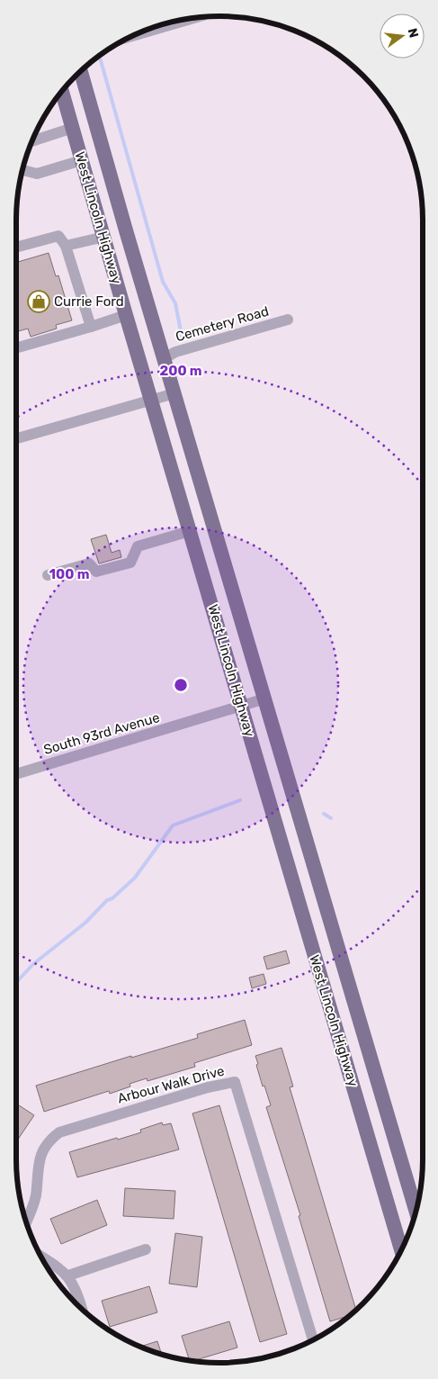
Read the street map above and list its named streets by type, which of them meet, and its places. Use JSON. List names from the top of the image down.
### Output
{
  "streets": {
    "main road": ["West Lincoln Highway"],
    "street": ["Cemetery Road", "South 93rd Avenue", "Arbour Walk Drive"]
  },
  "crossings": [
    ["West Lincoln Highway", "Cemetery Road"],
    ["West Lincoln Highway", "South 93rd Avenue"]
  ],
  "places": {
    "shop": ["Currie Ford"]
  },
  "north": "right",
  "rings": ["200 m", "100 m"]
}
